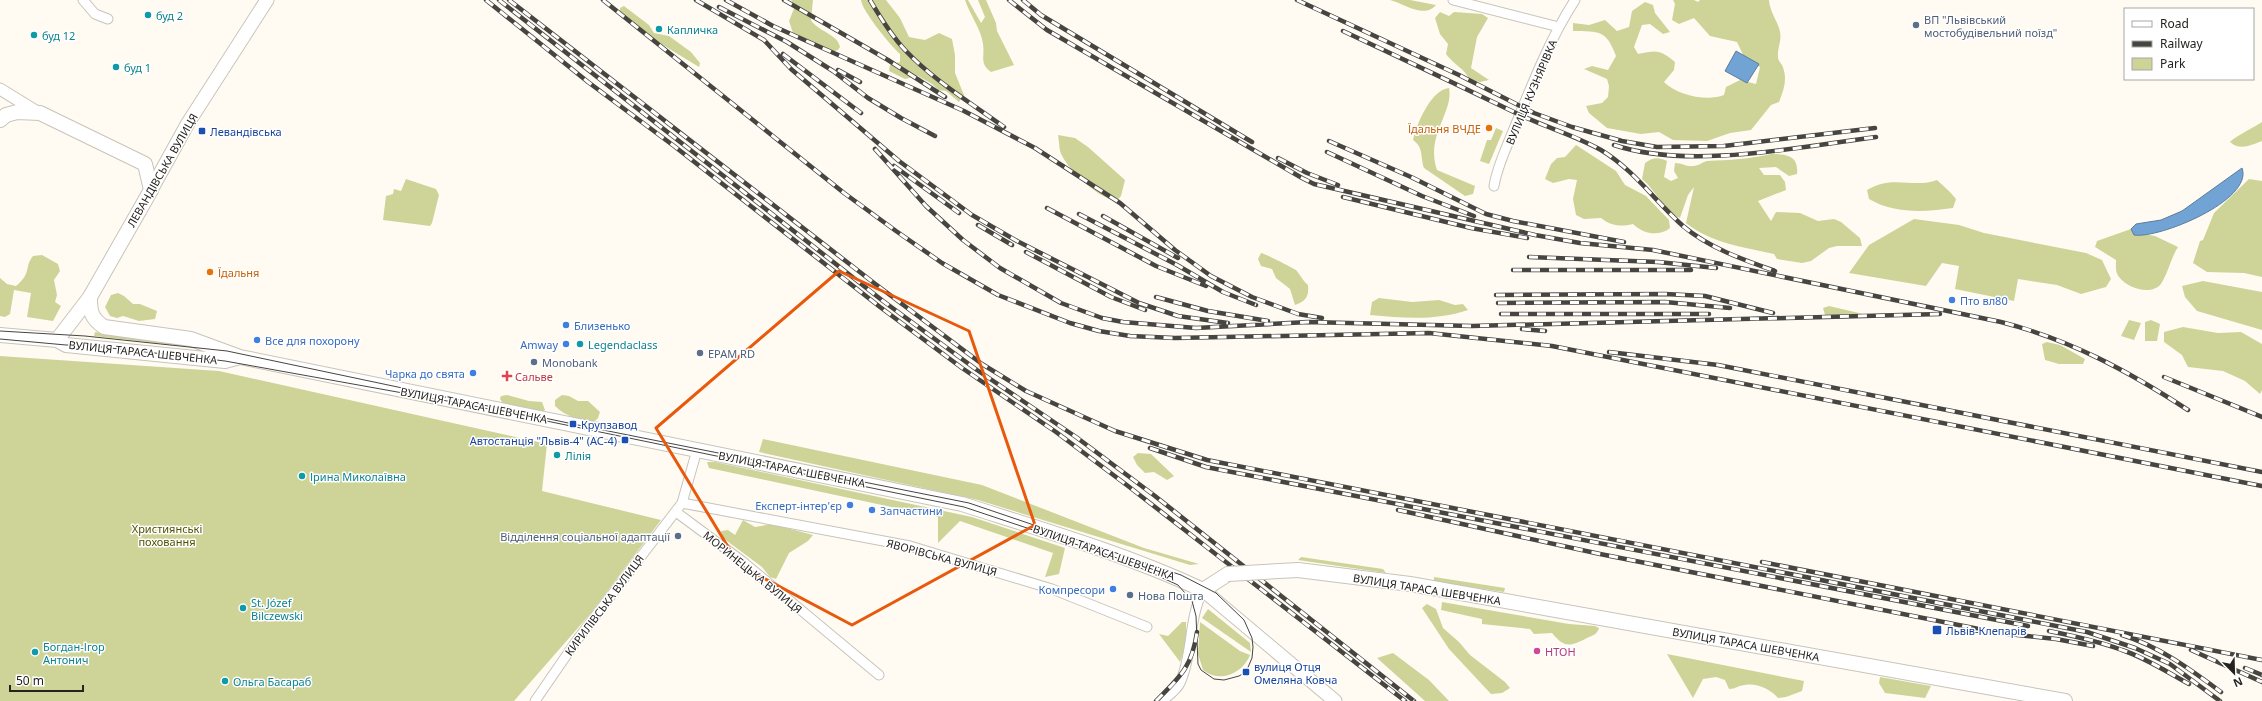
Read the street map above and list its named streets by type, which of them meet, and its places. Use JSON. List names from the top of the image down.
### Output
{
  "streets": {
    "main road": ["ЛЕВАНДІВСЬКА ВУЛИЦЯ", "ВУЛИЦЯ ТАРАСА ШЕВЧЕНКА"],
    "street": [
      "ВУЛИЦЯ КУЗНЯРІВКА",
      "ЯВОРІВСЬКА ВУЛИЦЯ",
      "МОРИНЕЦЬКА ВУЛИЦЯ",
      "КИРИЛІВСЬКА ВУЛИЦЯ"
    ]
  },
  "crossings": [
    ["ЛЕВАНДІВСЬКА ВУЛИЦЯ", "ВУЛИЦЯ ТАРАСА ШЕВЧЕНКА"],
    ["МОРИНЕЦЬКА ВУЛИЦЯ", "КИРИЛІВСЬКА ВУЛИЦЯ"]
  ],
  "parks": ["Християнські поховання"],
  "places": {
    "other": [
      "буд 2",
      "ВП \"Львівський мостобудівельний поїзд\"",
      "Капличка",
      "буд 12",
      "буд 1",
      "Їдальня ВЧДЕ",
      "Їдальня",
      "Пто вл80",
      "Близенько",
      "Все для похорону",
      "Amway",
      "Legendaclass",
      "EPAM RD",
      "Monobank",
      "Чарка до свята",
      "Лілія",
      "Ірина Миколаївна",
      "Експерт-інтер'єр",
      "Запчастини",
      "Відділення соціальної адаптації",
      "Компресори",
      "Нова Пошта",
      "St. Józef Bilczewski",
      "НТОН",
      "Богдан-Ігор Антонич",
      "Ольга Басараб"
    ],
    "transit": [
      "Левандівська",
      "Крупзавод",
      "Автостанція \"Львів-4\" (АС-4)",
      "Львів-Клепарів",
      "вулиця Отця Омеляна Ковча"
    ],
    "health": ["Сальве"]
  },
  "legend": ["Road", "Railway", "Park"],
  "scale_bar": "50 m",
  "north": "bottom right"
}
